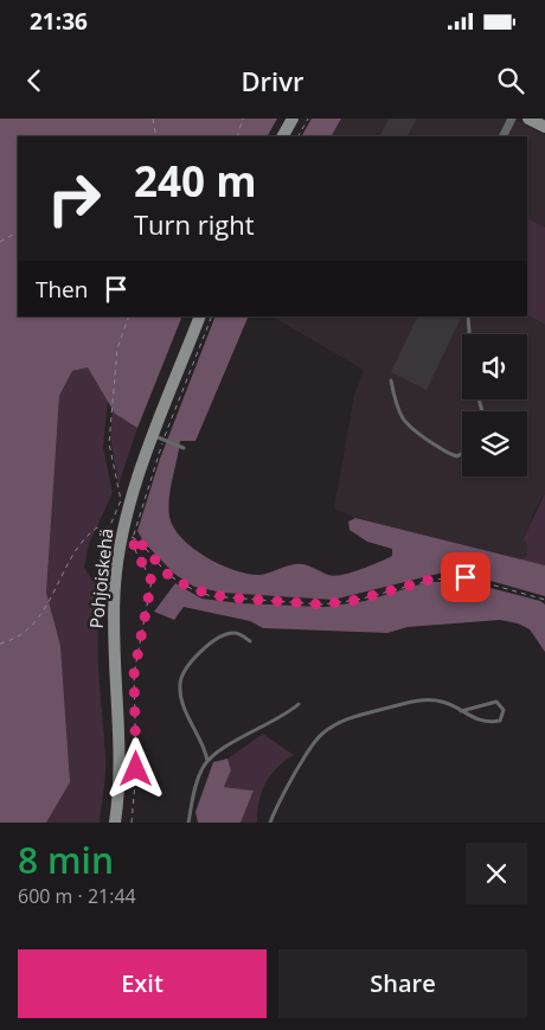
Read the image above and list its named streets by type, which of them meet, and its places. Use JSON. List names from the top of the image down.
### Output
{
  "streets": {
    "main road": ["Pohjoiskehä"]
  },
  "page": {
    "status": "21:36",
    "header": "Drivr",
    "turn": ["240 m", "Turn right"],
    "then": "Then",
    "heading": ["8 min", "600 m · 21:44"],
    "buttons": ["Exit", "Share"]
  }
}
